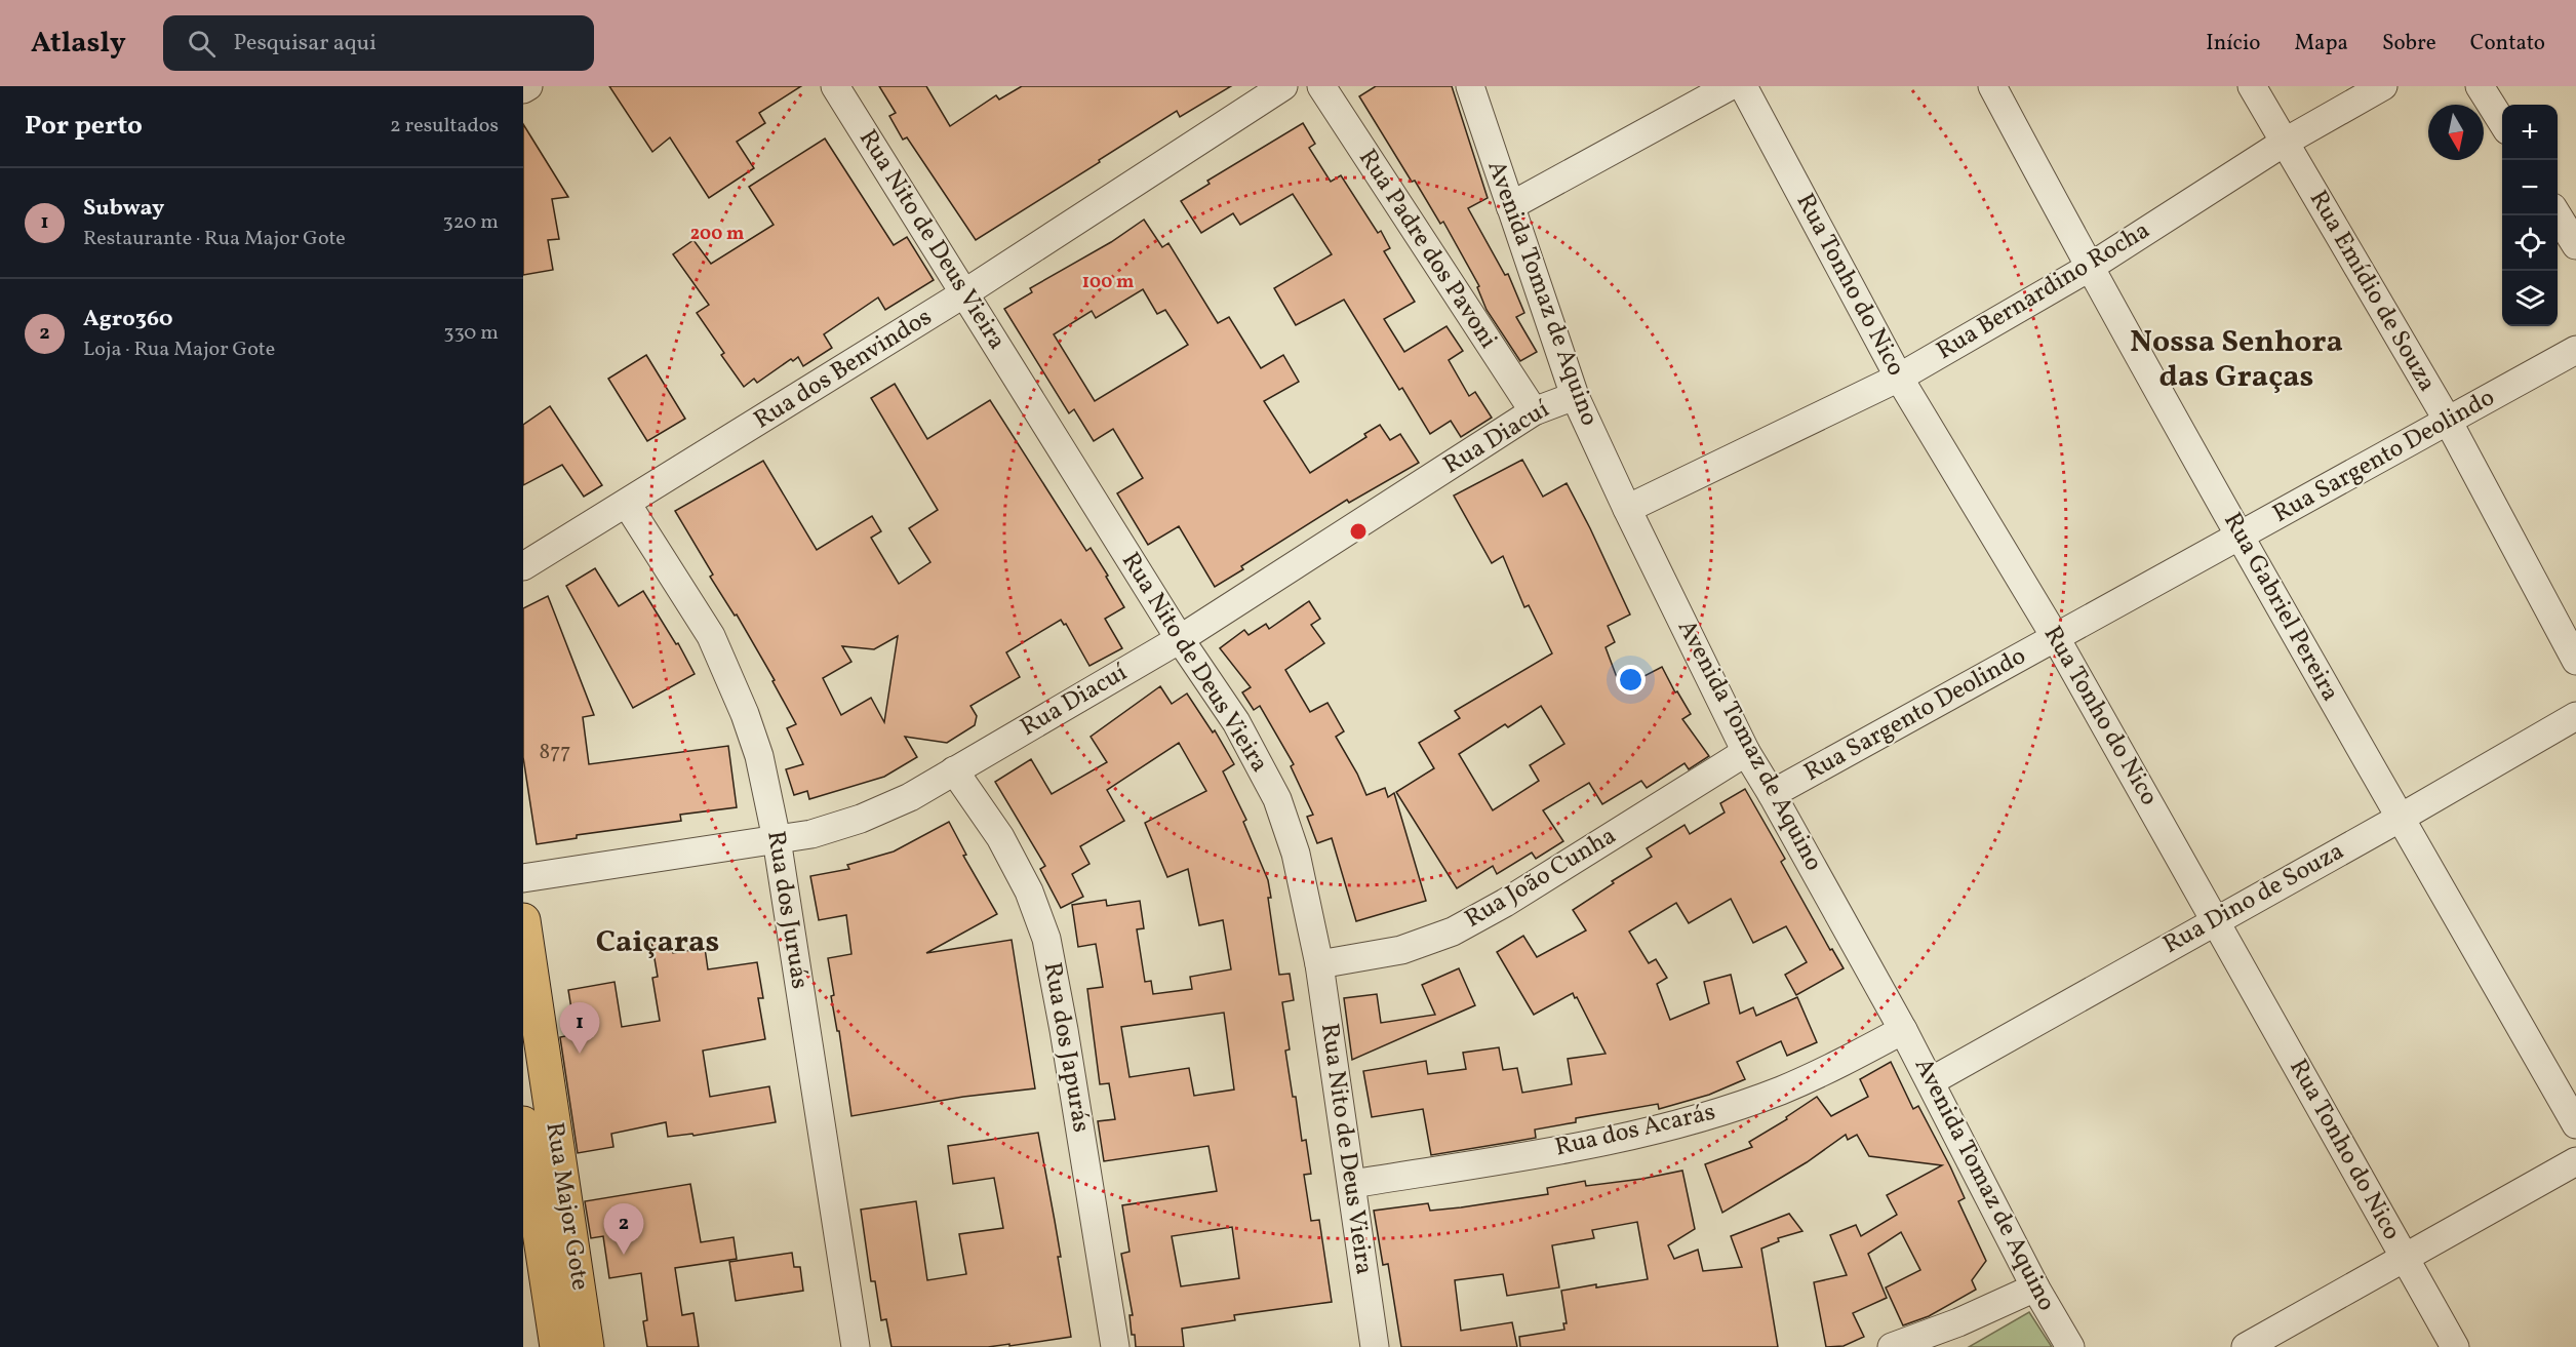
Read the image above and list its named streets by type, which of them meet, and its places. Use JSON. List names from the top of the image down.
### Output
{
  "streets": {
    "main road": ["Rua Major Gote"],
    "street": [
      "Rua Nito de Deus Vieira",
      "Rua Padre dos Pavoni",
      "Rua Tonho do Nico",
      "Rua Bernardino Rocha",
      "Rua Emídio de Souza",
      "Avenida Tomaz de Aquino",
      "Rua dos Benvindos",
      "Rua Diacuí",
      "Rua Sargento Deolindo",
      "Rua Gabriel Pereira",
      "Rua João Cunha",
      "Rua Dino de Souza",
      "Rua dos Juruás",
      "Rua dos Japurás",
      "Rua dos Acarás"
    ]
  },
  "crossings": [
    ["Rua Nito de Deus Vieira", "Rua dos Benvindos"],
    ["Rua Nito de Deus Vieira", "Rua Diacuí"],
    ["Rua Nito de Deus Vieira", "Rua João Cunha"],
    ["Rua Nito de Deus Vieira", "Rua dos Acarás"],
    ["Rua Padre dos Pavoni", "Rua Diacuí"],
    ["Rua Tonho do Nico", "Rua Bernardino Rocha"],
    ["Rua Tonho do Nico", "Rua Sargento Deolindo"],
    ["Rua Tonho do Nico", "Rua Dino de Souza"],
    ["Rua Bernardino Rocha", "Rua Emídio de Souza"],
    ["Rua Bernardino Rocha", "Avenida Tomaz de Aquino"],
    ["Rua Bernardino Rocha", "Rua Gabriel Pereira"],
    ["Rua Emídio de Souza", "Rua Sargento Deolindo"],
    ["Avenida Tomaz de Aquino", "Rua Diacuí"],
    ["Avenida Tomaz de Aquino", "Rua Sargento Deolindo"],
    ["Avenida Tomaz de Aquino", "Rua João Cunha"],
    ["Avenida Tomaz de Aquino", "Rua Dino de Souza"],
    ["Avenida Tomaz de Aquino", "Rua dos Acarás"],
    ["Rua dos Benvindos", "Rua dos Juruás"],
    ["Rua Diacuí", "Rua dos Juruás"],
    ["Rua Diacuí", "Rua dos Japurás"],
    ["Rua Sargento Deolindo", "Rua Gabriel Pereira"],
    ["Rua Gabriel Pereira", "Rua Dino de Souza"]
  ],
  "districts": ["Nossa Senhora das Graças", "Caiçaras"],
  "house_numbers": ["877"],
  "north": "bottom",
  "page": {
    "header": "Atlasly",
    "search": "Pesquisar aqui",
    "nav": [
      "Início",
      "Mapa",
      "Sobre",
      "Contato"
    ],
    "heading": ["Por perto", "2 resultados"],
    "map_buttons": ["+", "−"],
    "list": [
      {
        "mark": "1",
        "name": "Subway",
        "note": "Restaurante · Rua Major Gote",
        "value": "320 m"
      },
      {
        "mark": "2",
        "name": "Agro360",
        "note": "Loja · Rua Major Gote",
        "value": "330 m"
      }
    ],
    "pins": ["1", "2"]
  },
  "rings": ["200 m", "100 m"]
}
